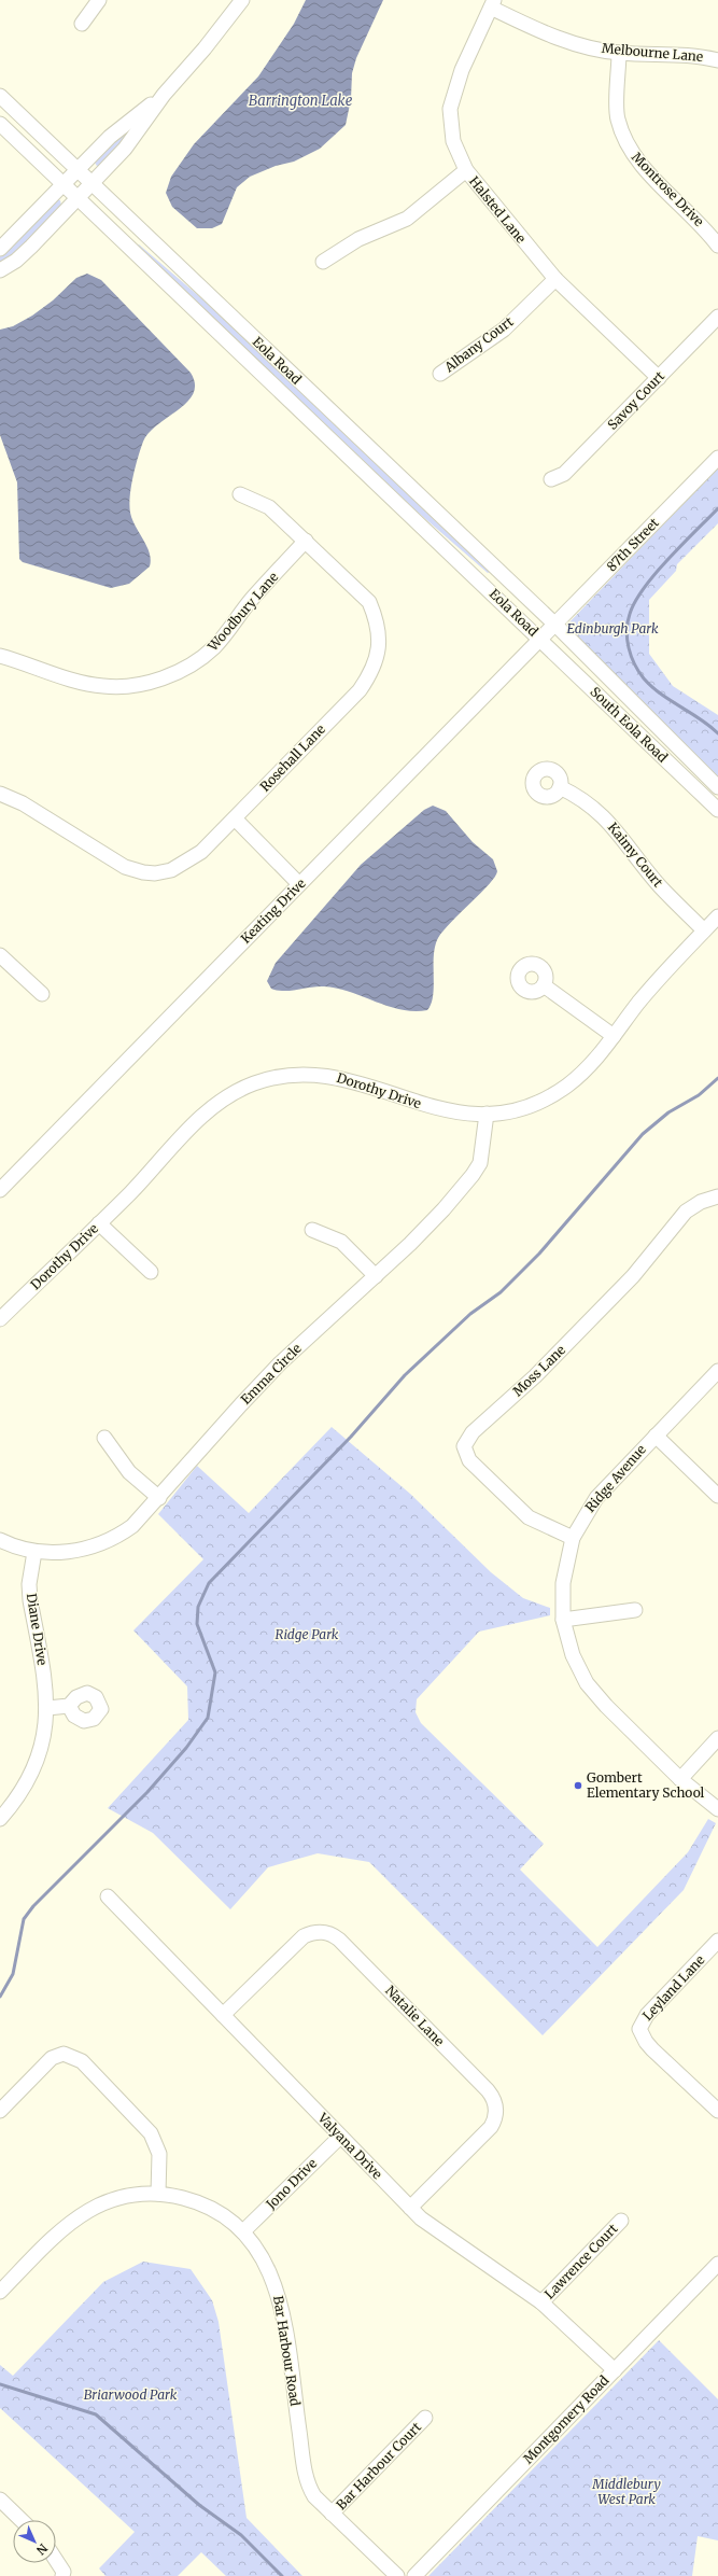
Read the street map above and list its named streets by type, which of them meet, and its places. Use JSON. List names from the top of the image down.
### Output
{
  "streets": {
    "street": [
      "Melbourne Lane",
      "Montrose Drive",
      "Halsted Lane",
      "Albany Court",
      "Eola Road",
      "Savoy Court",
      "87th Street",
      "Woodbury Lane",
      "South Eola Road",
      "Rosehall Lane",
      "Kaimy Court",
      "Keating Drive",
      "Dorothy Drive",
      "Moss Lane",
      "Emma Circle",
      "Ridge Avenue",
      "Diane Drive",
      "Leyland Lane",
      "Natalie Lane",
      "Valyana Drive",
      "Jono Drive",
      "Lawrence Court",
      "Bar Harbour Road",
      "Montgomery Road",
      "Bar Harbour Court"
    ]
  },
  "crossings": [
    ["Melbourne Lane", "Montrose Drive"],
    ["Melbourne Lane", "Halsted Lane"],
    ["Halsted Lane", "Albany Court"],
    ["Halsted Lane", "Savoy Court"],
    ["Eola Road", "87th Street"],
    ["Eola Road", "South Eola Road"],
    ["Eola Road", "Keating Drive"],
    ["87th Street", "South Eola Road"],
    ["87th Street", "Keating Drive"],
    ["Woodbury Lane", "Rosehall Lane"],
    ["South Eola Road", "Keating Drive"],
    ["Kaimy Court", "Dorothy Drive"],
    ["Dorothy Drive", "Emma Circle"],
    ["Moss Lane", "Ridge Avenue"],
    ["Emma Circle", "Diane Drive"],
    ["Natalie Lane", "Valyana Drive"],
    ["Valyana Drive", "Jono Drive"],
    ["Valyana Drive", "Lawrence Court"],
    ["Valyana Drive", "Montgomery Road"],
    ["Jono Drive", "Bar Harbour Road"],
    ["Bar Harbour Road", "Bar Harbour Court"]
  ],
  "water": ["Barrington Lake"],
  "parks": [
    "Edinburgh Park",
    "Ridge Park",
    "Briarwood Park",
    "Middlebury West Park"
  ],
  "places": ["Gombert Elementary School"],
  "north": "bottom right"
}
